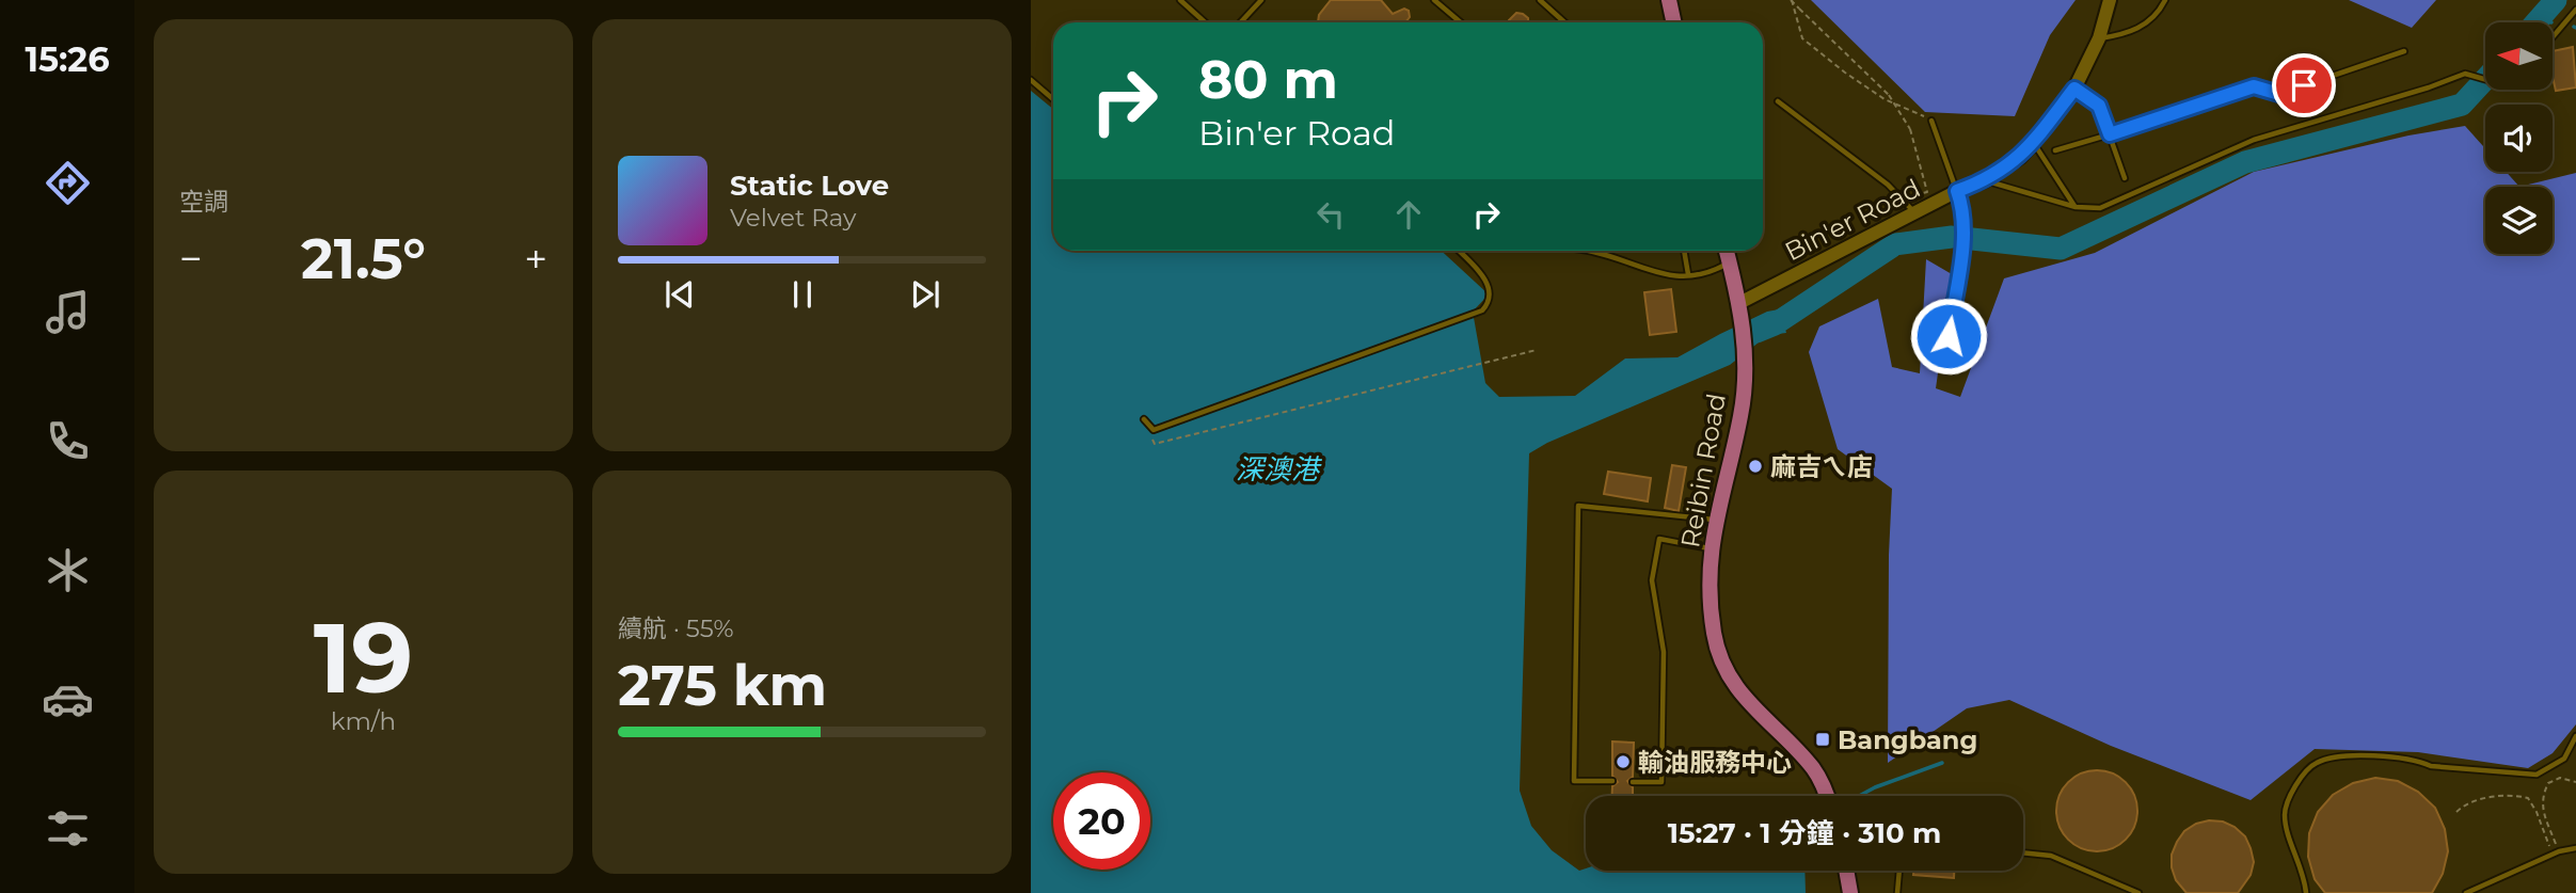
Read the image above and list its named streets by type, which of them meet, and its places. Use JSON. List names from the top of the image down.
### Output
{
  "streets": {
    "main road": ["Reibin Road"],
    "street": ["Bin'er Road"]
  },
  "crossings": [
    ["Bin'er Road", "Reibin Road"]
  ],
  "water": ["深澳港"],
  "places": {
    "other": ["麻吉ㄟ店", "輸油服務中心"],
    "transit": ["Bangbang"]
  },
  "north": "left",
  "page": {
    "tabs": "15:26",
    "tile": [
      "空調",
      ["19", "km/h"],
      ["續航 · 55%", "275 km"]
    ],
    "turn": ["80 m", "Bin'er Road"],
    "song": ["Static Love", "Velvet Ray"],
    "heat": ["−", "21.5°", "+"],
    "limit": "20",
    "trip": "15:27 · 1 分鐘 · 310 m"
  }
}
